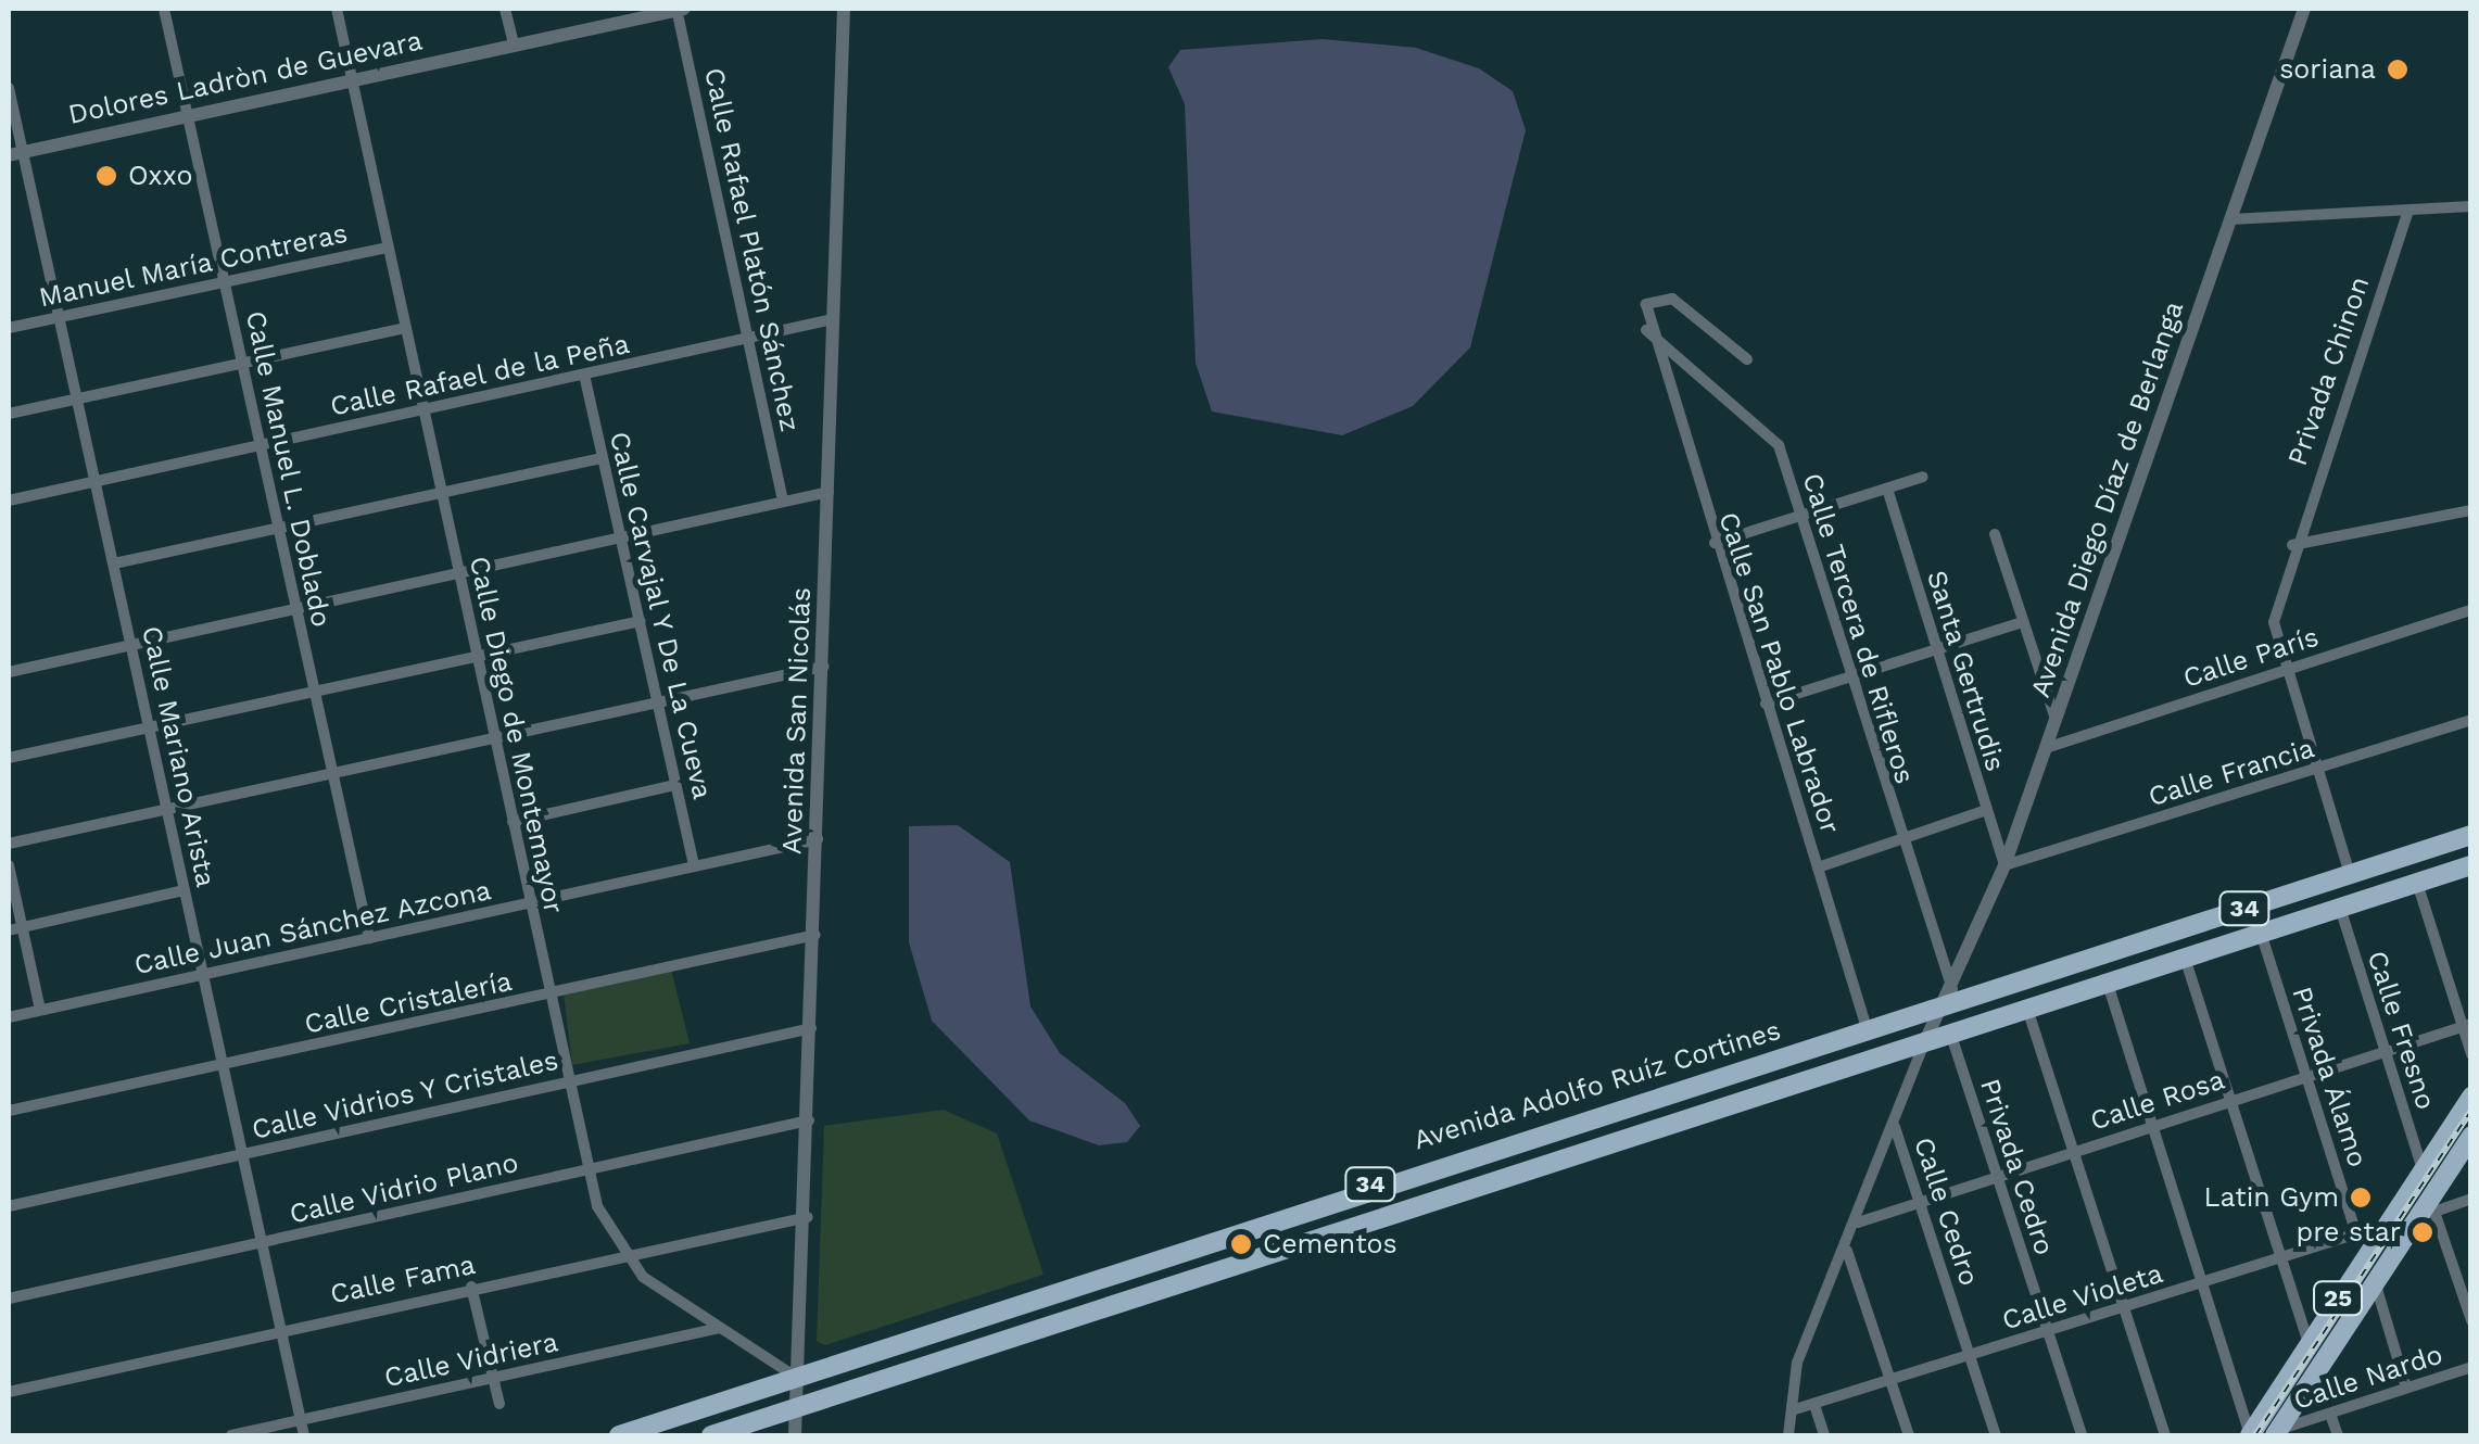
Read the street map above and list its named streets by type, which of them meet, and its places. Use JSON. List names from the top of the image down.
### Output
{
  "streets": {
    "main road": ["34", "Avenida Adolfo Ruíz Cortines", "25"],
    "street": [
      "Dolores Ladròn de Guevara",
      "Calle Rafael Platón Sánchez",
      "Manuel María Contreras",
      "Privada Chinon",
      "Calle Rafael de la Peña",
      "Calle Manuel L. Doblado",
      "Avenida Diego Díaz de Berlanga",
      "Calle Carvajal Y De La Cueva",
      "Calle Tercera de Rifleros",
      "Calle París",
      "Santa Gertrudis",
      "Calle San Pablo Labrador",
      "Avenida San Nicolás",
      "Calle Diego de Montemayor",
      "Calle Mariano Arista",
      "Calle Francia",
      "Calle Juan Sánchez Azcona",
      "Calle Cristalería",
      "Calle Fresno",
      "Privada Álamo",
      "Calle Vidrios Y Cristales",
      "Calle Rosa",
      "Privada Cedro",
      "Calle Vidrio Plano",
      "Calle Cedro",
      "Calle Fama",
      "Calle Violeta",
      "Calle Vidriera",
      "Calle Nardo"
    ]
  },
  "crossings": [
    ["Dolores Ladròn de Guevara", "Calle Rafael Platón Sánchez"],
    ["Dolores Ladròn de Guevara", "Calle Manuel L. Doblado"],
    ["Dolores Ladròn de Guevara", "Calle Diego de Montemayor"],
    ["Dolores Ladròn de Guevara", "Calle Mariano Arista"],
    ["Calle Rafael Platón Sánchez", "Calle Rafael de la Peña"],
    ["Manuel María Contreras", "Calle Manuel L. Doblado"],
    ["Manuel María Contreras", "Calle Diego de Montemayor"],
    ["Manuel María Contreras", "Calle Mariano Arista"],
    ["Privada Chinon", "Calle París"],
    ["Privada Chinon", "Calle Francia"],
    ["Privada Chinon", "Avenida Adolfo Ruíz Cortines"],
    ["Calle Rafael de la Peña", "Calle Manuel L. Doblado"],
    ["Calle Rafael de la Peña", "Calle Carvajal Y De La Cueva"],
    ["Calle Rafael de la Peña", "Avenida San Nicolás"],
    ["Calle Rafael de la Peña", "Calle Diego de Montemayor"],
    ["Calle Rafael de la Peña", "Calle Mariano Arista"],
    ["Calle Manuel L. Doblado", "Calle Juan Sánchez Azcona"],
    ["Avenida Diego Díaz de Berlanga", "Calle Tercera de Rifleros"],
    ["Avenida Diego Díaz de Berlanga", "Calle París"],
    ["Avenida Diego Díaz de Berlanga", "Santa Gertrudis"],
    ["Avenida Diego Díaz de Berlanga", "Calle Francia"],
    ["Avenida Diego Díaz de Berlanga", "Avenida Adolfo Ruíz Cortines"],
    ["Avenida Diego Díaz de Berlanga", "Privada Cedro"],
    ["Calle Carvajal Y De La Cueva", "Calle Juan Sánchez Azcona"],
    ["Calle Tercera de Rifleros", "Calle San Pablo Labrador"],
    ["Calle Tercera de Rifleros", "Avenida Adolfo Ruíz Cortines"],
    ["Santa Gertrudis", "Calle Francia"],
    ["Calle San Pablo Labrador", "Avenida Adolfo Ruíz Cortines"],
    ["Avenida San Nicolás", "Calle Juan Sánchez Azcona"],
    ["Avenida San Nicolás", "Calle Cristalería"],
    ["Avenida San Nicolás", "Avenida Adolfo Ruíz Cortines"],
    ["Avenida San Nicolás", "Calle Vidrios Y Cristales"],
    ["Avenida San Nicolás", "Calle Vidrio Plano"],
    ["Avenida San Nicolás", "Calle Fama"],
    ["Calle Diego de Montemayor", "Calle Juan Sánchez Azcona"],
    ["Calle Diego de Montemayor", "Calle Cristalería"],
    ["Calle Diego de Montemayor", "Calle Vidrios Y Cristales"],
    ["Calle Diego de Montemayor", "Calle Vidrio Plano"],
    ["Calle Diego de Montemayor", "Calle Fama"],
    ["Calle Mariano Arista", "Calle Juan Sánchez Azcona"],
    ["Calle Mariano Arista", "Calle Cristalería"],
    ["Calle Mariano Arista", "Calle Vidrios Y Cristales"],
    ["Calle Mariano Arista", "Calle Vidrio Plano"],
    ["Calle Mariano Arista", "Calle Fama"],
    ["Calle Mariano Arista", "Calle Vidriera"],
    ["Calle Fresno", "Avenida Adolfo Ruíz Cortines"],
    ["Calle Fresno", "Calle Rosa"],
    ["Calle Fresno", "25"],
    ["Privada Álamo", "Avenida Adolfo Ruíz Cortines"],
    ["Privada Álamo", "Calle Rosa"],
    ["Privada Álamo", "Calle Violeta"],
    ["Avenida Adolfo Ruíz Cortines", "Privada Cedro"],
    ["Calle Rosa", "Privada Cedro"],
    ["Calle Rosa", "Calle Cedro"],
    ["Privada Cedro", "Calle Violeta"],
    ["Calle Cedro", "Calle Violeta"],
    ["Calle Violeta", "25"],
    ["25", "Calle Nardo"]
  ],
  "places": [
    "soriana",
    "Oxxo",
    "Latin Gym",
    "pre star",
    "Cementos"
  ]
}
